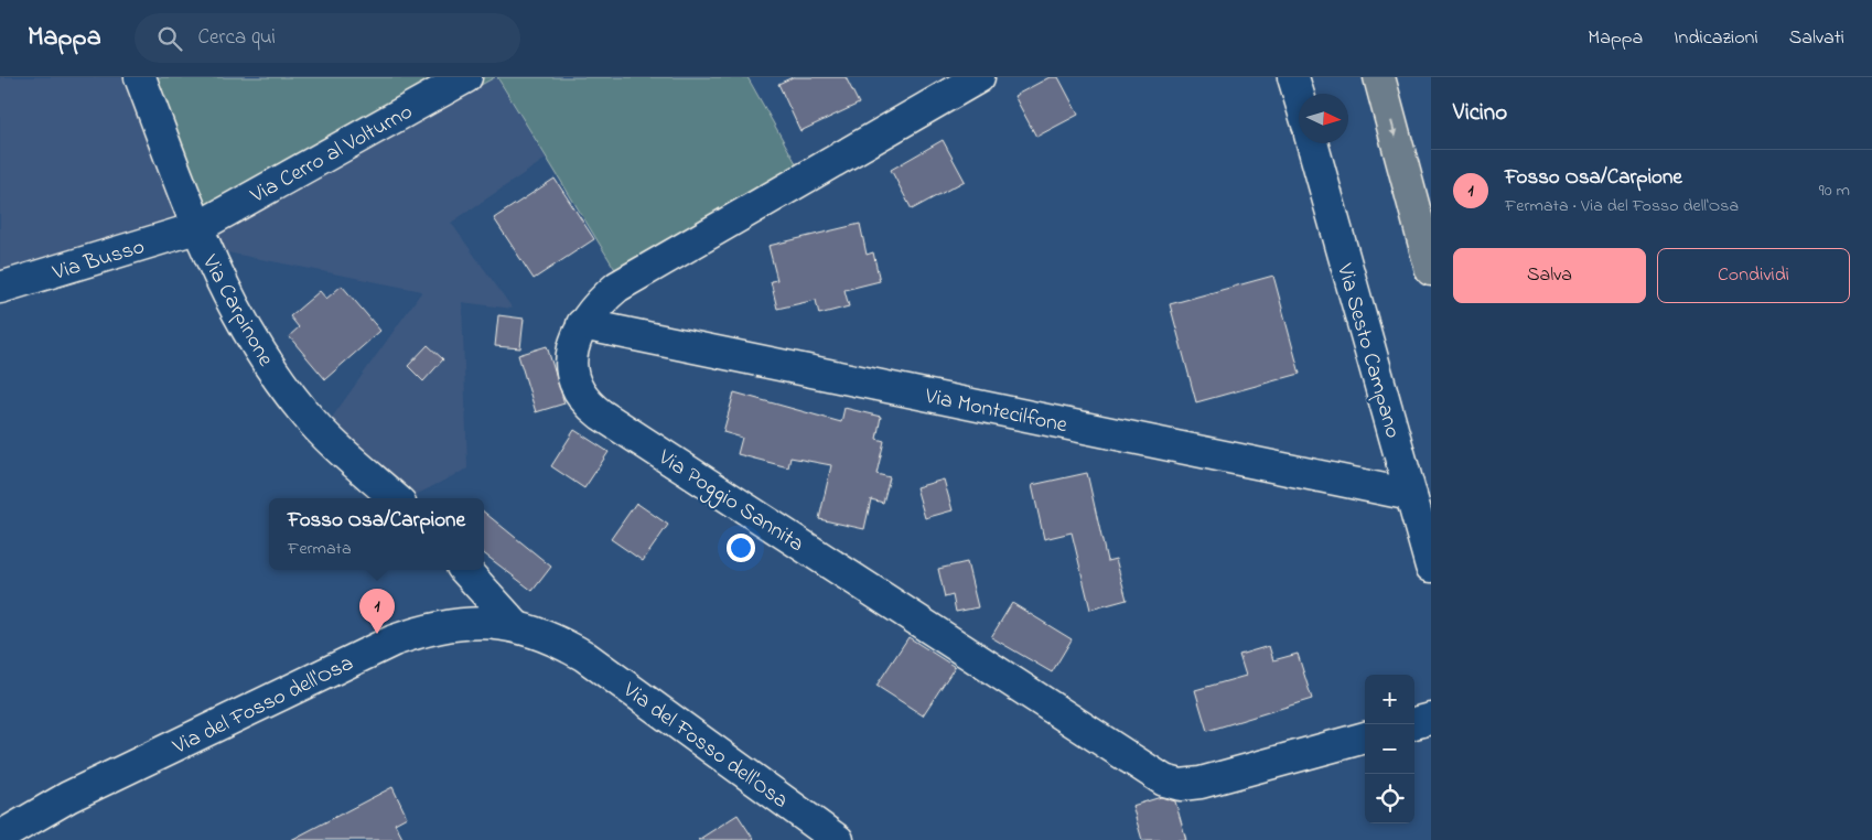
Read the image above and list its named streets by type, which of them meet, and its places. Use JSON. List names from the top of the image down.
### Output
{
  "streets": {
    "street": [
      "Via Cerro al Volturno",
      "Via Busso",
      "Via Carpinone",
      "Via Sesto Campano",
      "Via Montecilfone",
      "Via Poggio Sannita",
      "Via del Fosso dell'Osa"
    ]
  },
  "crossings": [
    ["Via Cerro al Volturno", "Via Busso"],
    ["Via Cerro al Volturno", "Via Carpinone"],
    ["Via Busso", "Via Carpinone"],
    ["Via Sesto Campano", "Via Montecilfone"],
    ["Via Montecilfone", "Via Poggio Sannita"]
  ],
  "north": "right",
  "page": {
    "header": "Mappa",
    "search": "Cerca qui",
    "nav": ["Mappa", "Indicazioni", "Salvati"],
    "heading": "Vicino",
    "list": [
      {
        "mark": "1",
        "name": "Fosso Osa/Carpione",
        "note": "Fermata · Via del Fosso dell'Osa",
        "value": "90 m"
      }
    ],
    "buttons": ["Salva", "Condividi"],
    "popup": ["Fosso Osa/Carpione", "Fermata"],
    "pins": "1",
    "map_buttons": ["+", "−"]
  }
}
